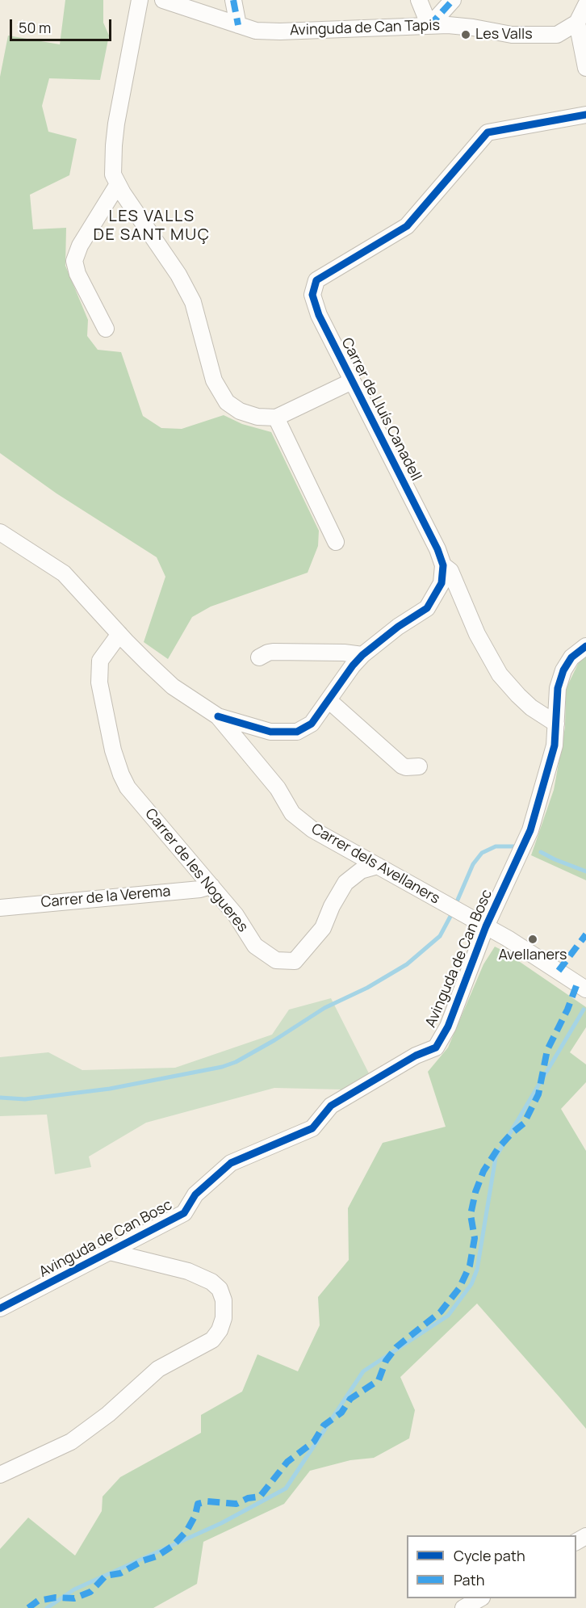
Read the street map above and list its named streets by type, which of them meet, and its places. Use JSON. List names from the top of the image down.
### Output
{
  "streets": {
    "street": [
      "Avinguda de Can Tapis",
      "Carrer de Lluís Canadell",
      "Carrer dels Avellaners",
      "Carrer de les Nogueres",
      "Carrer de la Verema",
      "Avinguda de Can Bosc"
    ]
  },
  "crossings": [
    ["Carrer de Lluís Canadell", "Avinguda de Can Bosc"],
    ["Carrer dels Avellaners", "Carrer de les Nogueres"],
    ["Carrer dels Avellaners", "Avinguda de Can Bosc"],
    ["Carrer de les Nogueres", "Carrer de la Verema"]
  ],
  "districts": ["LES VALLS DE SANT MUÇ"],
  "places": ["Les Valls", "Avellaners"],
  "legend": ["Cycle path", "Path"],
  "scale_bar": "50 m"
}
